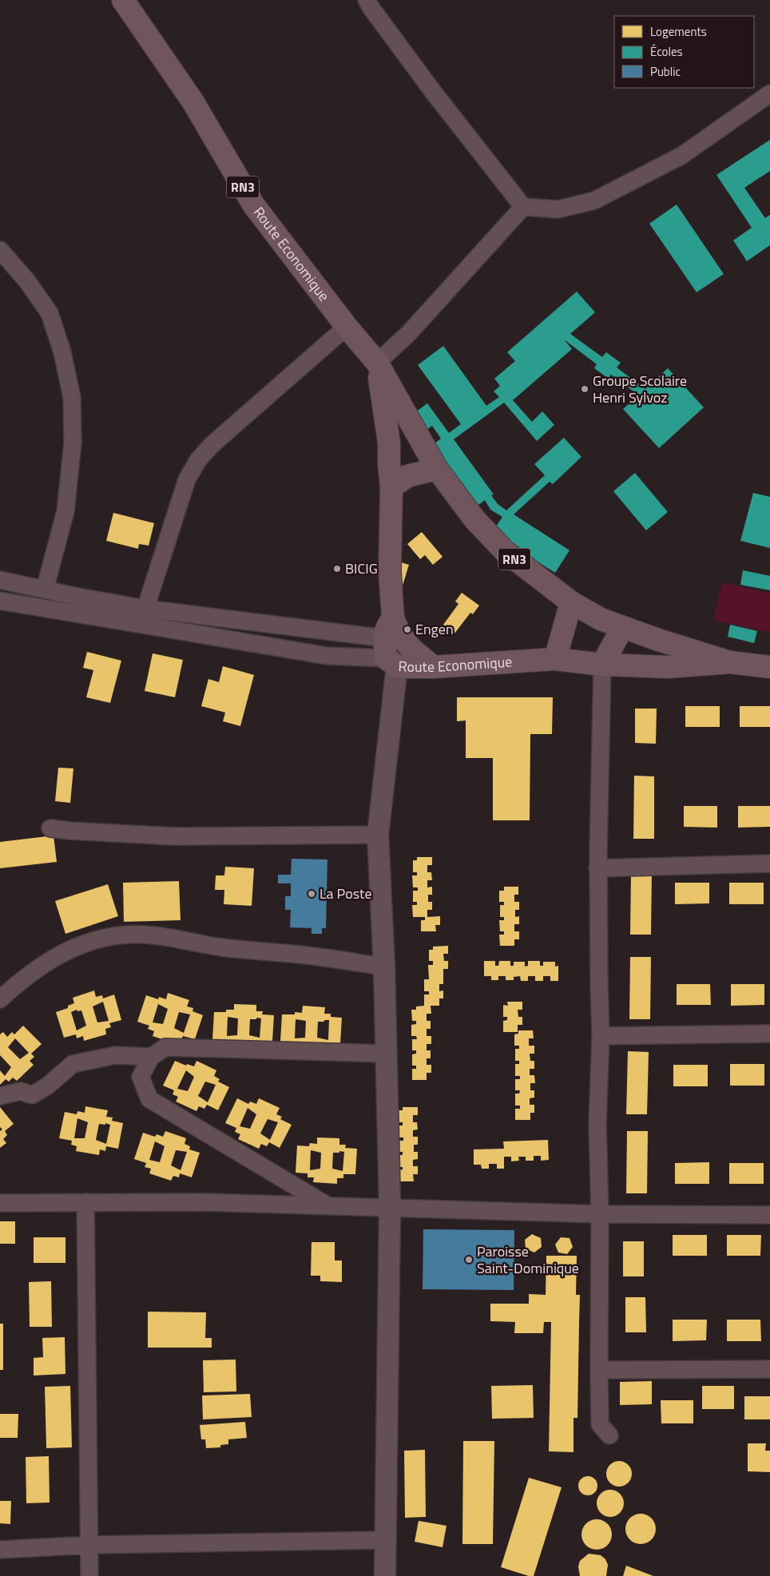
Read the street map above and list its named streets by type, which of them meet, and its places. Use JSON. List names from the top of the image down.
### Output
{
  "streets": {
    "highway": ["RN3", "Route Economique"]
  },
  "places": [
    "Groupe Scolaire Henri Sylvoz",
    "BICIG",
    "Engen",
    "La Poste",
    "Paroisse Saint-Dominique"
  ],
  "legend": ["Logements", "Écoles", "Public"]
}
